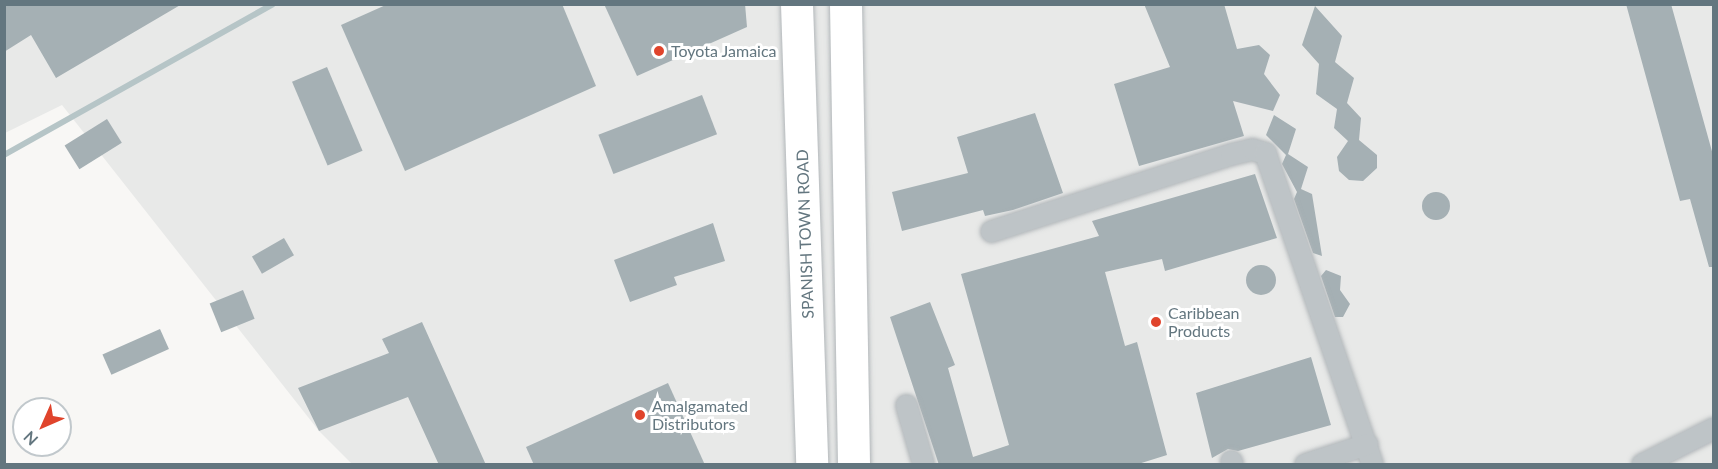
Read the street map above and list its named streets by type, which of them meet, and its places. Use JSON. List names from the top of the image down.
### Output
{
  "streets": {
    "highway": ["SPANISH TOWN ROAD"]
  },
  "places": ["Toyota Jamaica", "Caribbean Products", "Amalgamated Distributors"],
  "north": "bottom left"
}
